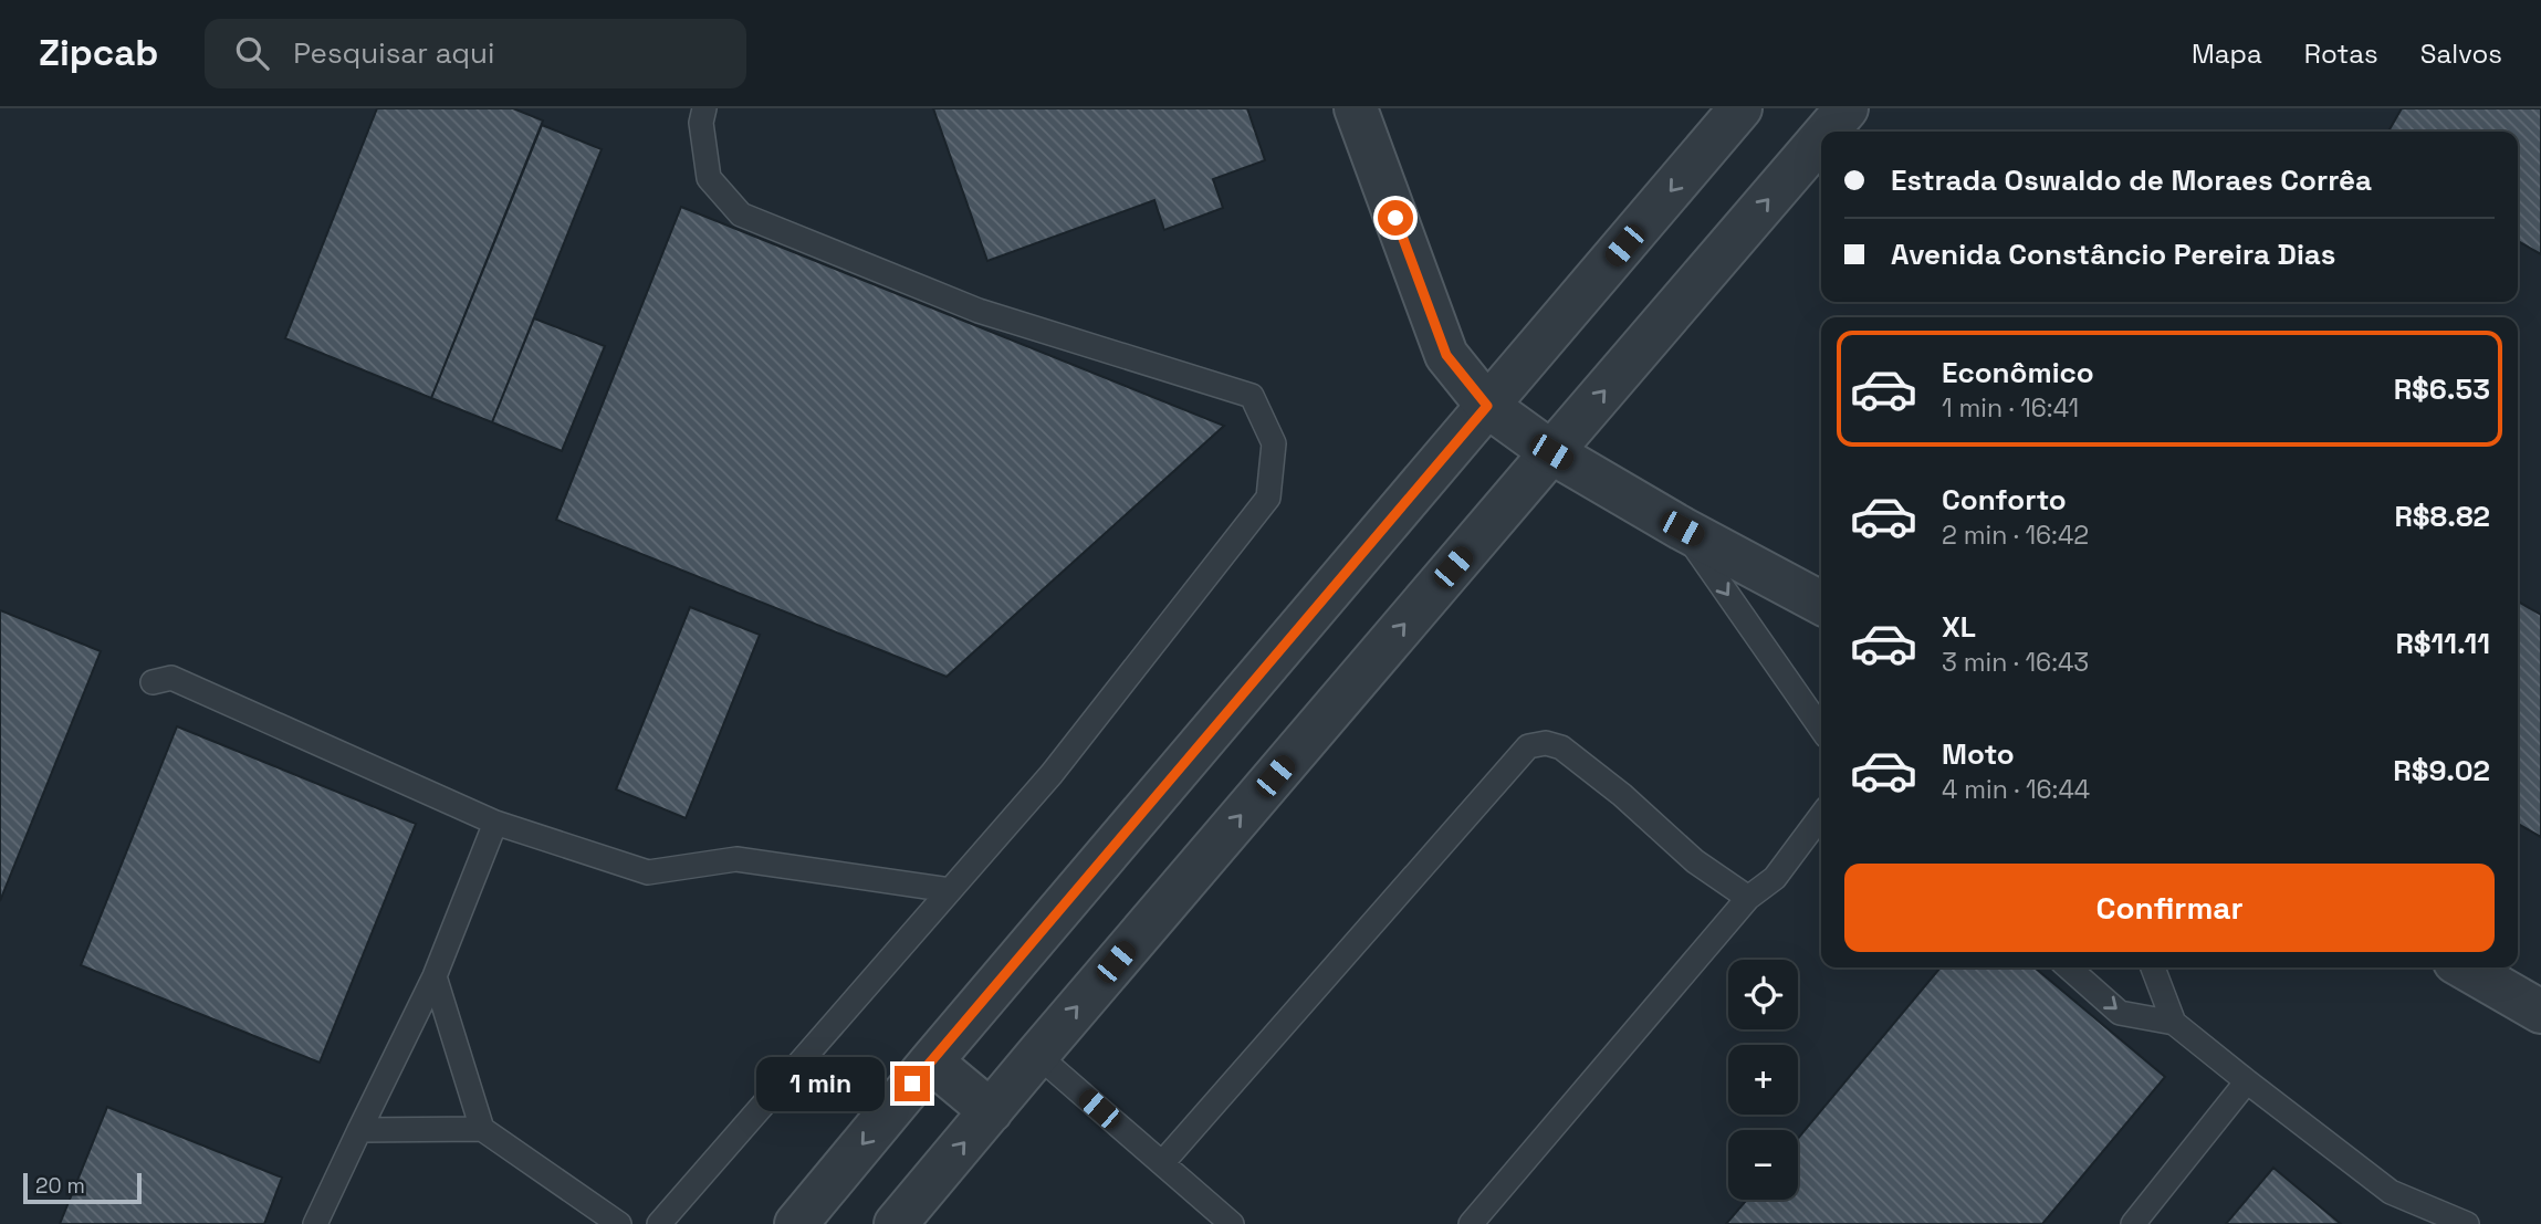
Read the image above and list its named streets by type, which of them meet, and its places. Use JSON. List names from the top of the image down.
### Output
{
  "scale_bar": "20 m",
  "page": {
    "header": "Zipcab",
    "search": "Pesquisar aqui",
    "nav": ["Mapa", "Rotas", "Salvos"],
    "banner": ["Estrada Oswaldo de Moraes Corrêa", "Avenida Constâncio Pereira Dias"],
    "list": [
      {
        "name": "Econômico",
        "note": "1 min · 16:41",
        "value": "R$6.53"
      },
      {
        "name": "Conforto",
        "note": "2 min · 16:42",
        "value": "R$8.82"
      },
      {
        "name": "XL",
        "note": "3 min · 16:43",
        "value": "R$11.11"
      },
      {
        "name": "Moto",
        "note": "4 min · 16:44",
        "value": "R$9.02"
      }
    ],
    "buttons": "Confirmar",
    "map_buttons": ["+", "−"],
    "bubble": "1 min",
    "scale": "20 m"
  }
}
